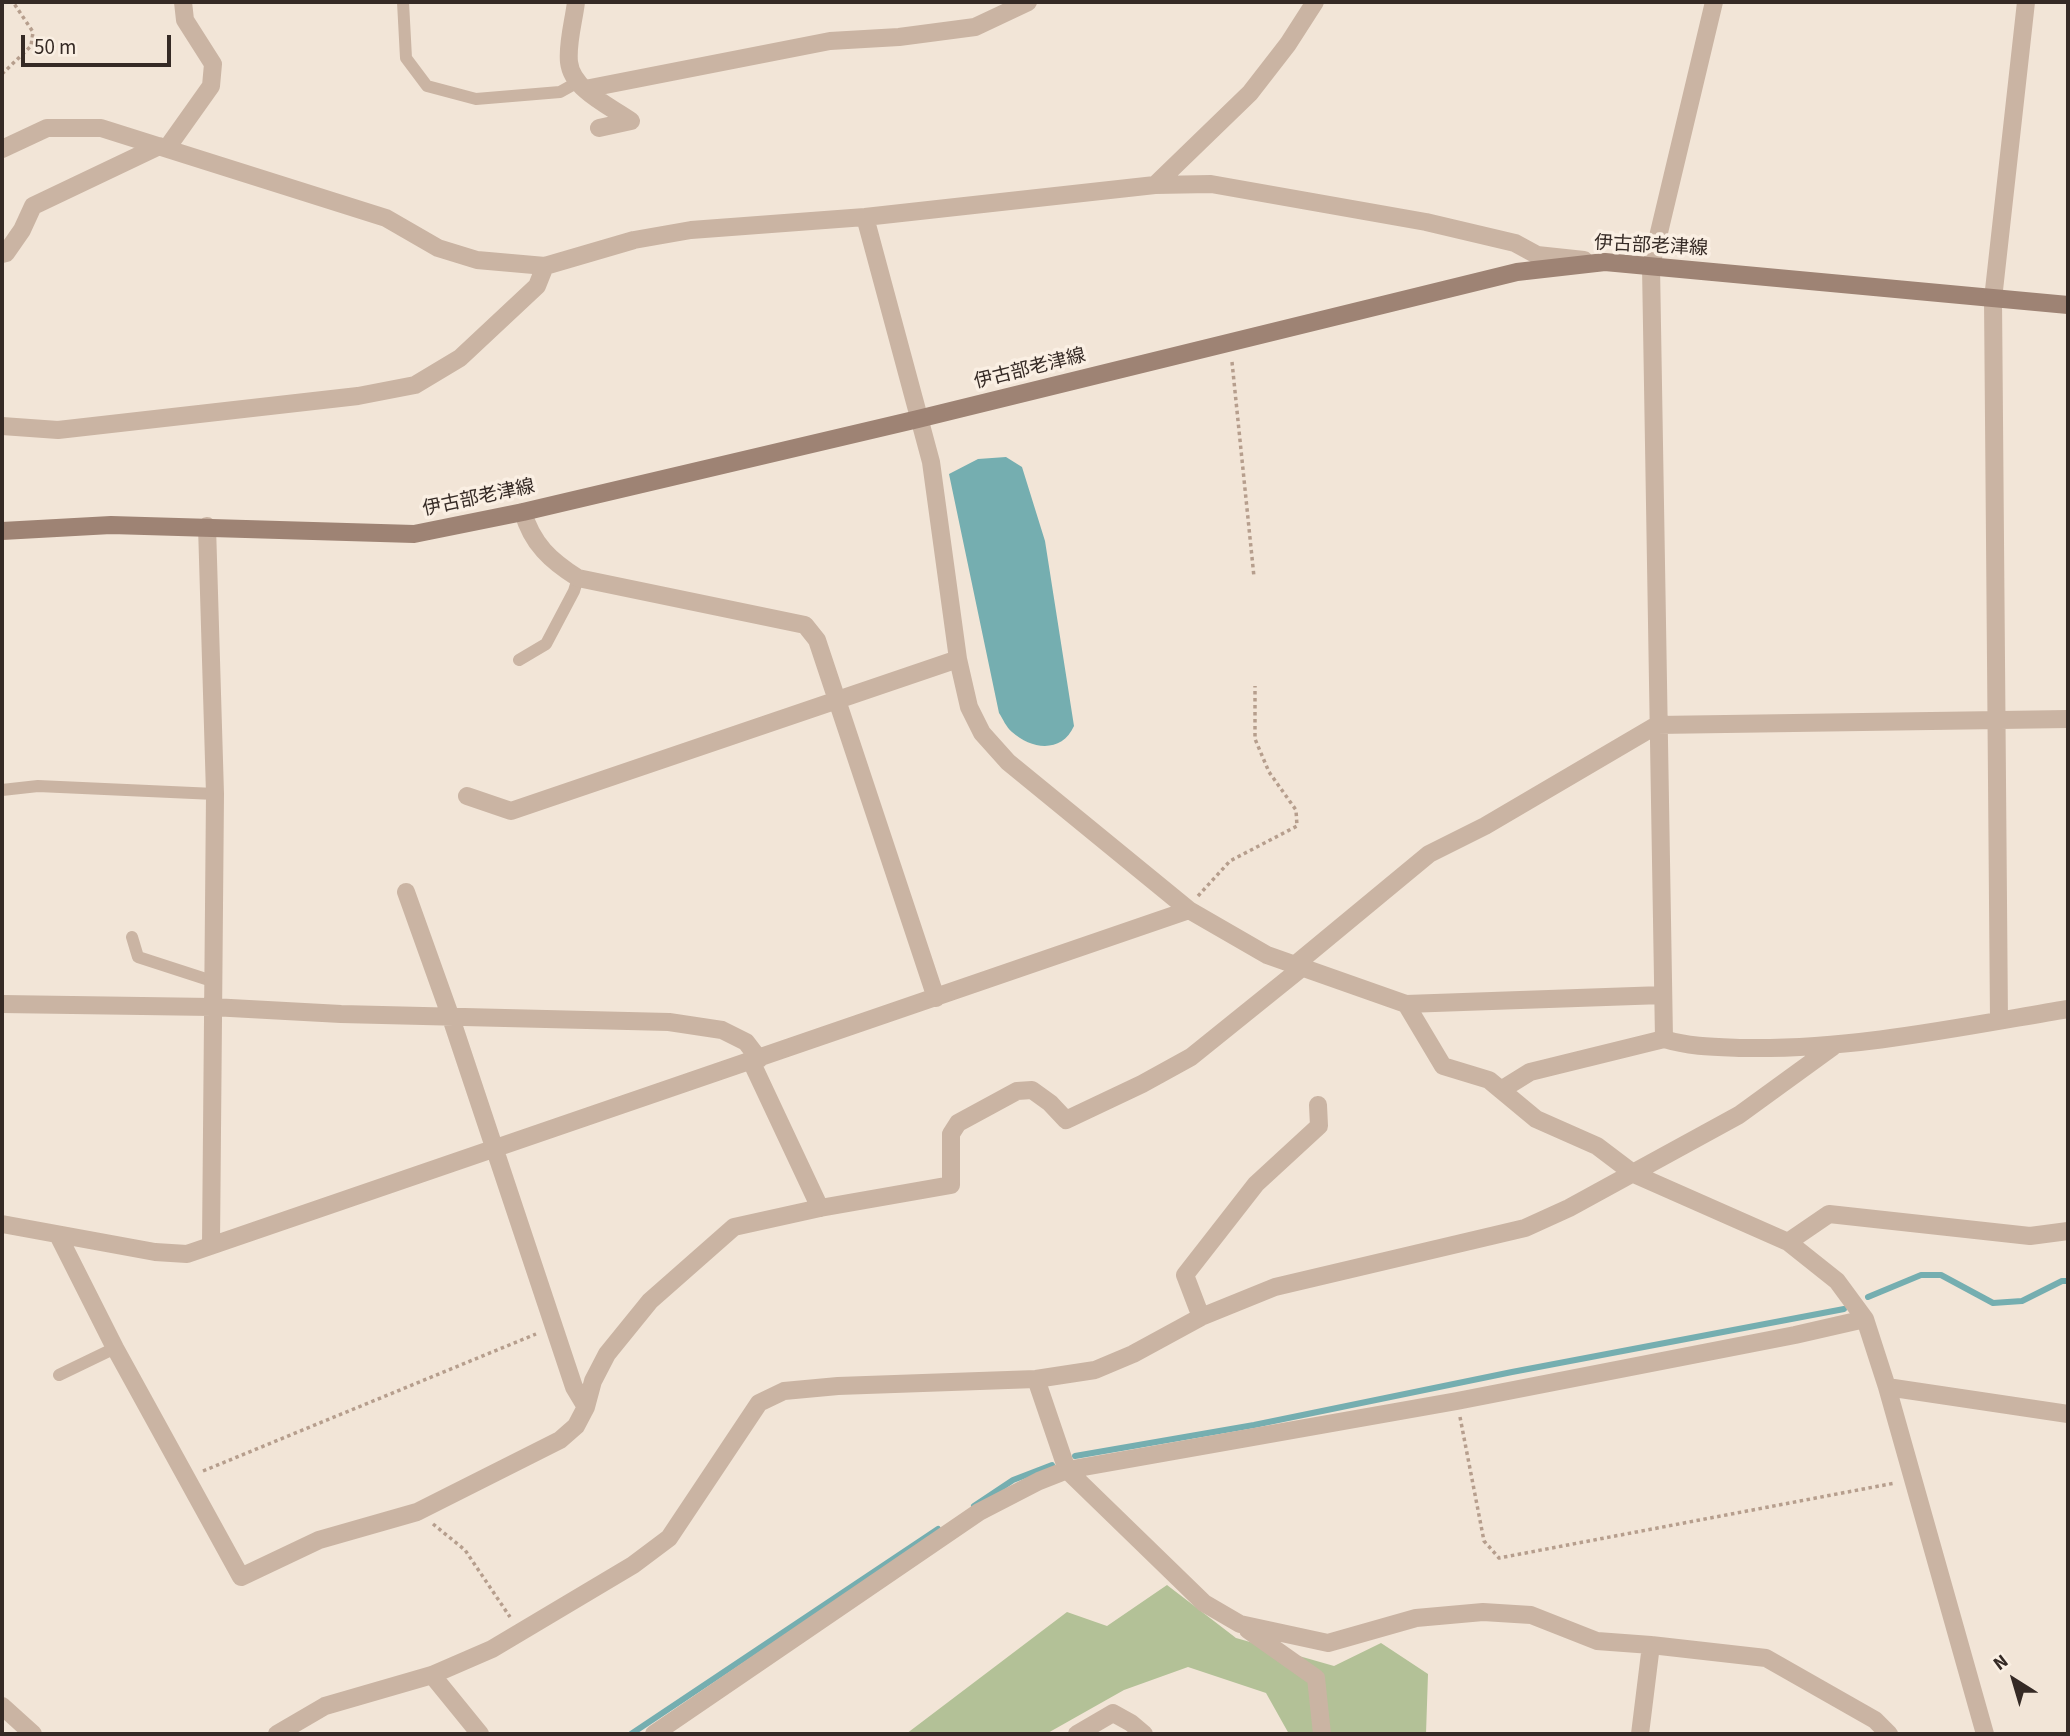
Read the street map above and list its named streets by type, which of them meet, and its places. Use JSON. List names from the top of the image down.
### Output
{
  "streets": {
    "main road": ["伊古部老津線"]
  },
  "scale_bar": "50 m",
  "north": "top left"
}
